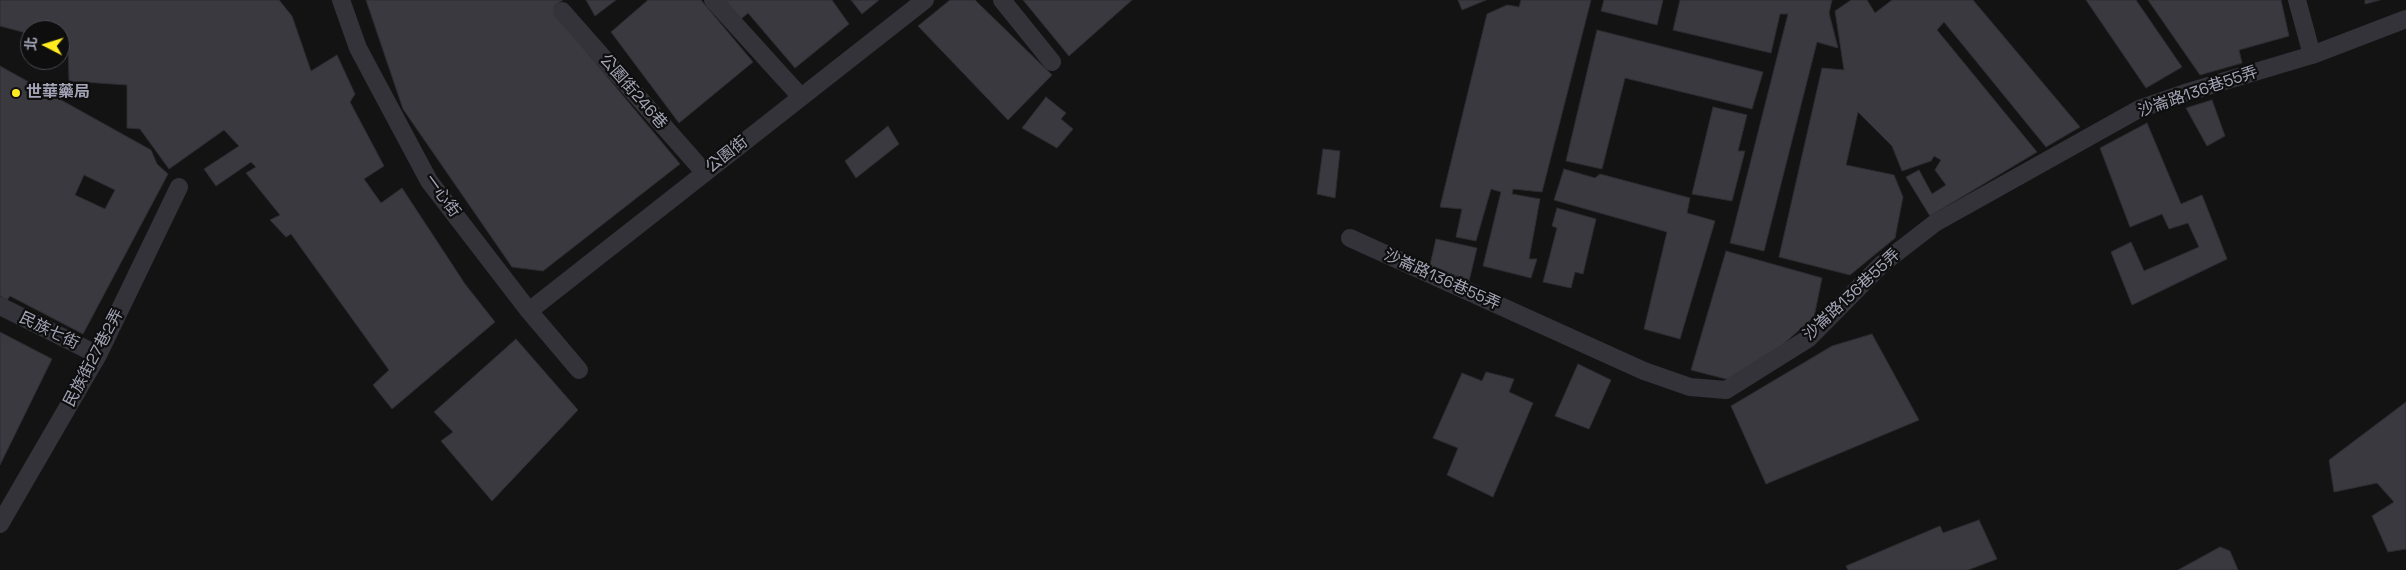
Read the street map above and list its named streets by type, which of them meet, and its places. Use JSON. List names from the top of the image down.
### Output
{
  "streets": {
    "lane": [
      "公園街246巷",
      "沙崙路136巷55弄",
      "公園街",
      "一心街",
      "民族七街",
      "民族街27巷2弄"
    ]
  },
  "crossings": [
    ["公園街246巷", "公園街"],
    ["公園街", "一心街"],
    ["民族七街", "民族街27巷2弄"]
  ],
  "places": ["世華藥局"],
  "north": "left"
}
